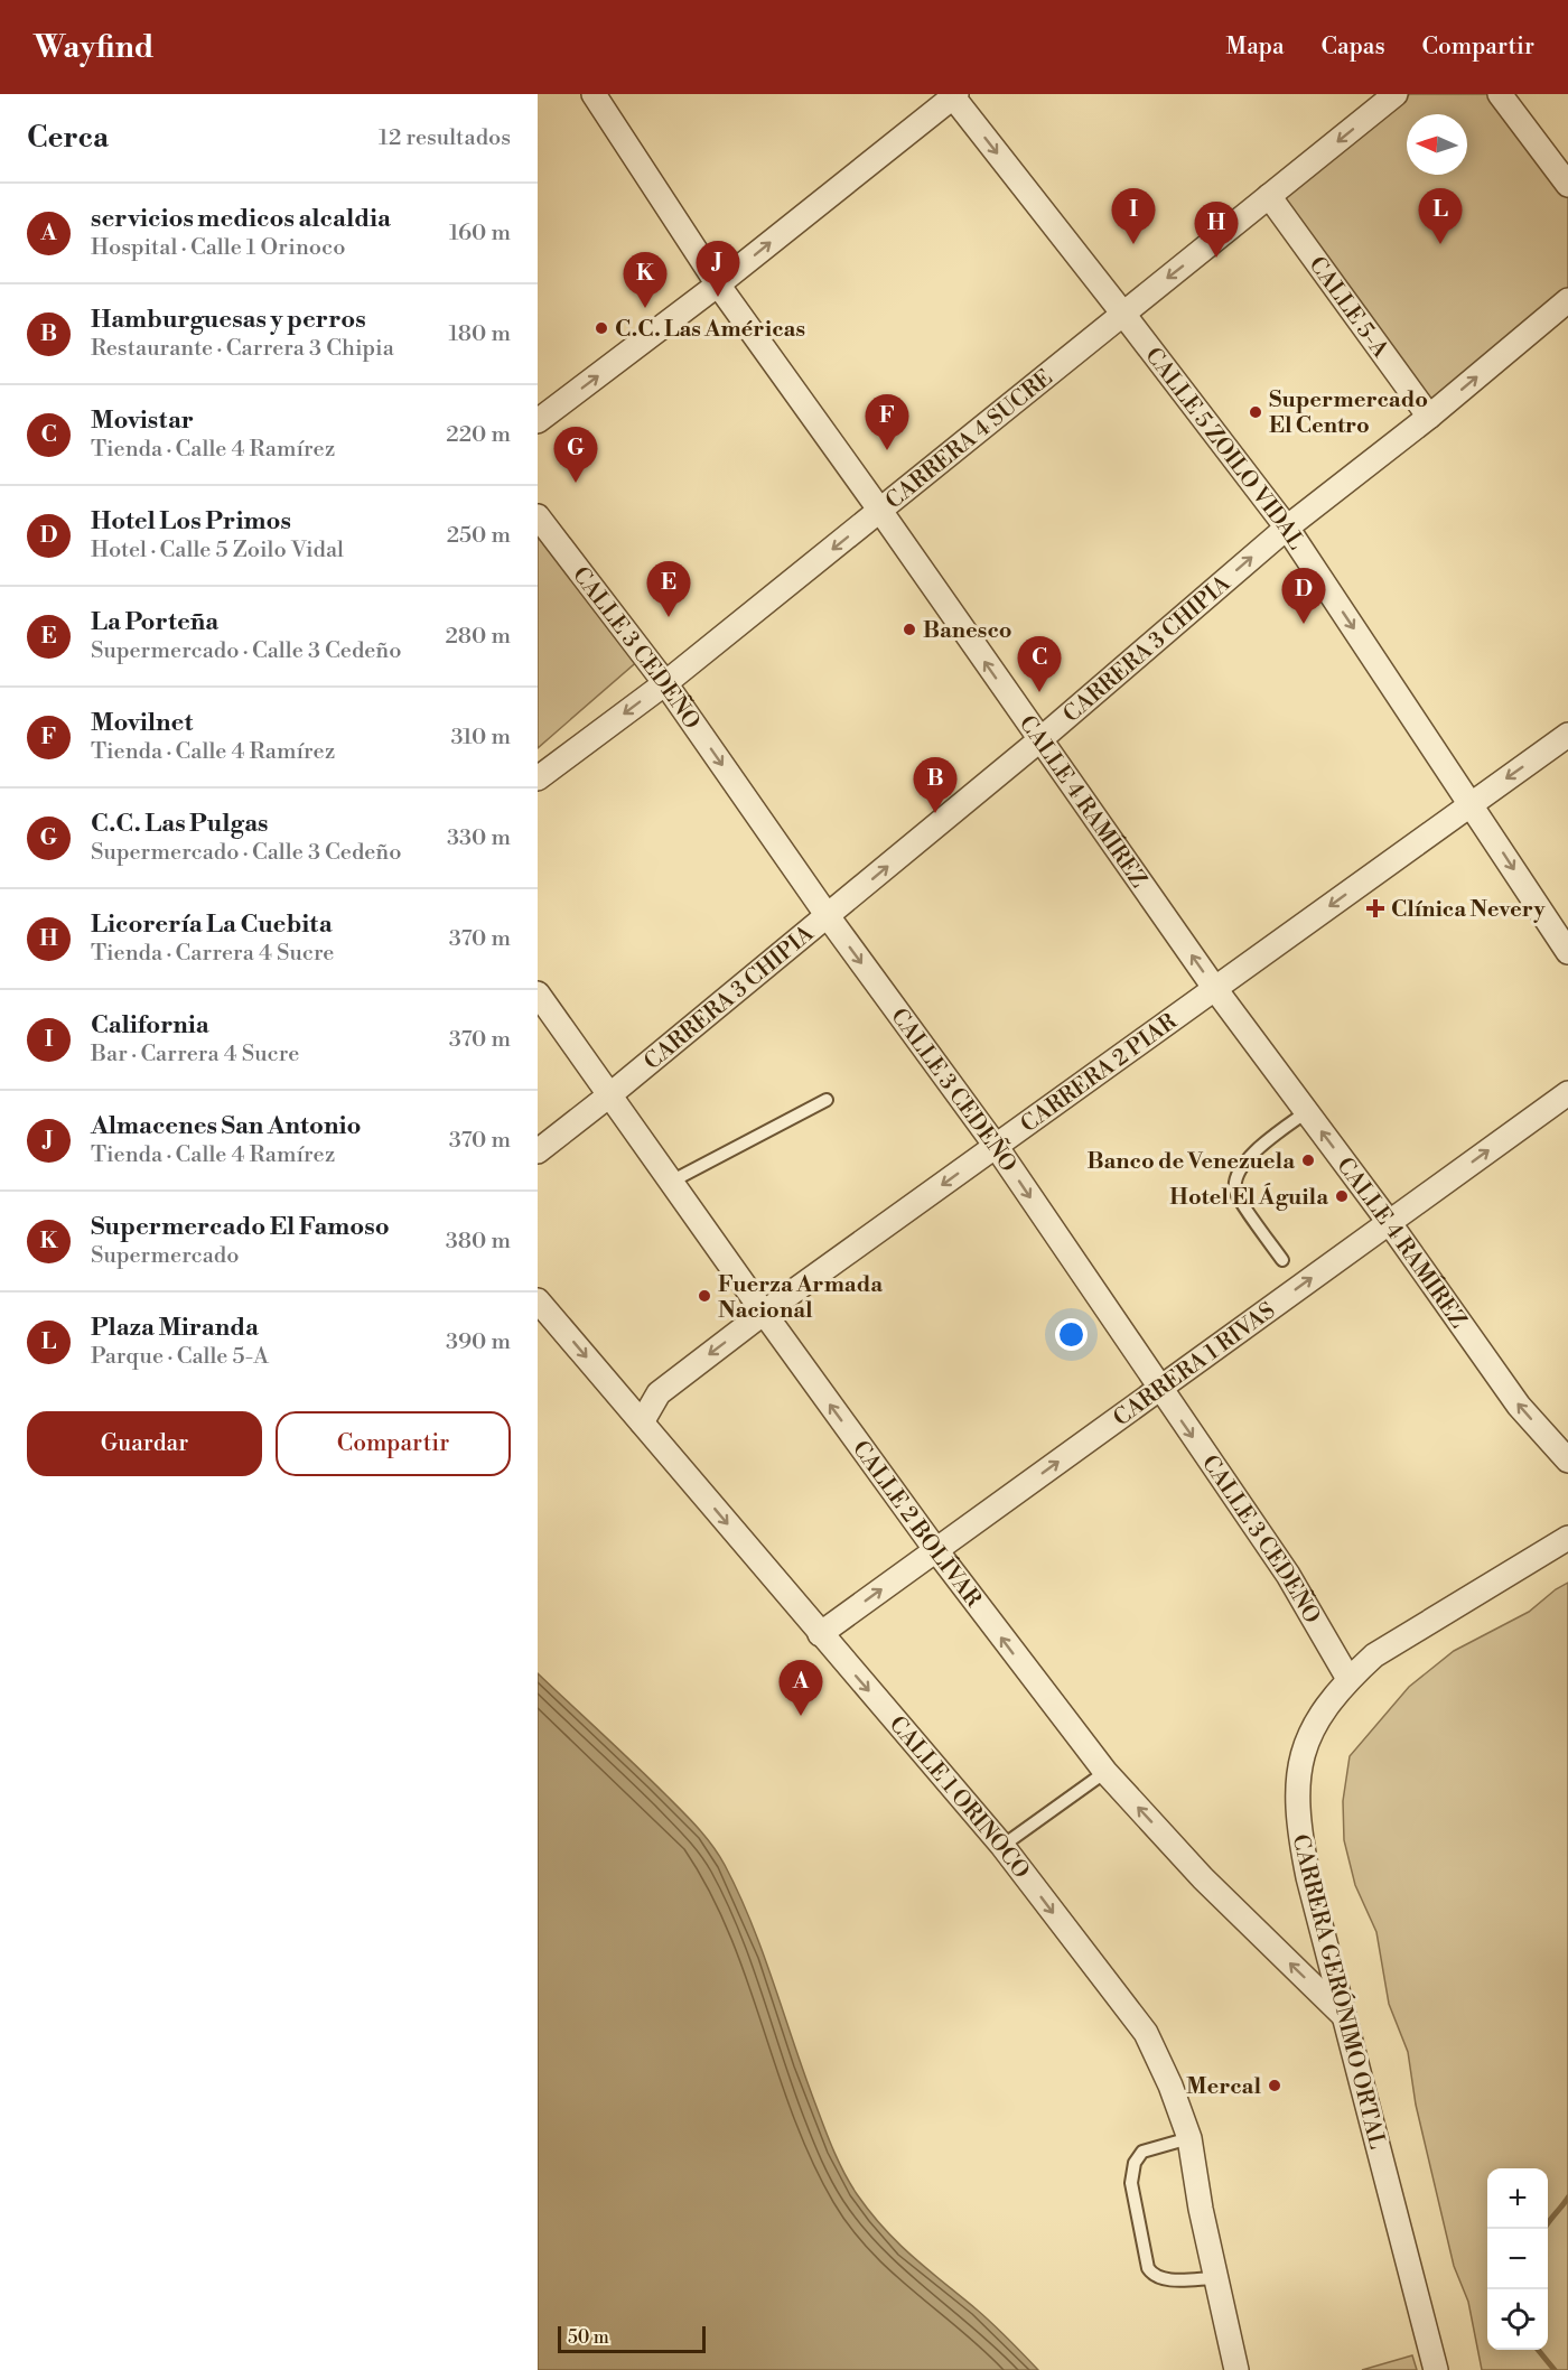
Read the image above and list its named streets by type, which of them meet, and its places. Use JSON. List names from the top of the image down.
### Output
{
  "streets": {
    "street": [
      "CALLE 5-A",
      "CARRERA 4 SUCRE",
      "CALLE 5 ZOILO VIDAL",
      "CALLE 3 CEDEÑO",
      "CARRERA 3 CHIPIA",
      "CALLE 4 RAMÍREZ",
      "CARRERA 2 PIAR",
      "CARRERA 1 RIVAS",
      "CALLE 2 BOLÍVAR",
      "CALLE 1 ORINOCO",
      "CARRERA GERÓNIMO ORTAL"
    ]
  },
  "crossings": [
    ["CALLE 5-A", "CARRERA 4 SUCRE"],
    ["CALLE 5-A", "CARRERA 3 CHIPIA"],
    ["CARRERA 4 SUCRE", "CALLE 5 ZOILO VIDAL"],
    ["CARRERA 4 SUCRE", "CALLE 3 CEDEÑO"],
    ["CARRERA 4 SUCRE", "CALLE 4 RAMÍREZ"],
    ["CALLE 5 ZOILO VIDAL", "CARRERA 3 CHIPIA"],
    ["CALLE 5 ZOILO VIDAL", "CARRERA 2 PIAR"],
    ["CALLE 3 CEDEÑO", "CARRERA 3 CHIPIA"],
    ["CALLE 3 CEDEÑO", "CARRERA 2 PIAR"],
    ["CALLE 3 CEDEÑO", "CARRERA 1 RIVAS"],
    ["CALLE 3 CEDEÑO", "CARRERA GERÓNIMO ORTAL"],
    ["CARRERA 3 CHIPIA", "CALLE 4 RAMÍREZ"],
    ["CARRERA 3 CHIPIA", "CALLE 2 BOLÍVAR"],
    ["CALLE 4 RAMÍREZ", "CARRERA 2 PIAR"],
    ["CALLE 4 RAMÍREZ", "CARRERA 1 RIVAS"],
    ["CARRERA 2 PIAR", "CALLE 2 BOLÍVAR"],
    ["CARRERA 2 PIAR", "CALLE 1 ORINOCO"],
    ["CARRERA 1 RIVAS", "CALLE 2 BOLÍVAR"],
    ["CARRERA 1 RIVAS", "CALLE 1 ORINOCO"],
    ["CALLE 2 BOLÍVAR", "CARRERA GERÓNIMO ORTAL"]
  ],
  "one_way": [
    "CARRERA 4 SUCRE",
    "CALLE 5 ZOILO VIDAL",
    "CALLE 3 CEDEÑO",
    "CARRERA 3 CHIPIA",
    "CALLE 4 RAMÍREZ",
    "CARRERA 2 PIAR",
    "CARRERA 1 RIVAS",
    "CALLE 2 BOLÍVAR",
    "CALLE 1 ORINOCO"
  ],
  "places": {
    "other": [
      "C.C. Las Américas",
      "Supermercado El Centro",
      "Banesco",
      "Banco de Venezuela",
      "Hotel El Águila",
      "Fuerza Armada Nacional",
      "Mercal"
    ],
    "health": ["Clínica Nevery"]
  },
  "scale_bar": "50 m",
  "north": "left",
  "page": {
    "header": "Wayfind",
    "nav": ["Mapa", "Capas", "Compartir"],
    "heading": ["Cerca", "12 resultados"],
    "list": [
      {
        "mark": "A",
        "name": "servicios medicos alcaldia",
        "note": "Hospital · Calle 1 Orinoco",
        "value": "160 m"
      },
      {
        "mark": "B",
        "name": "Hamburguesas y perros",
        "note": "Restaurante · Carrera 3 Chipia",
        "value": "180 m"
      },
      {
        "mark": "C",
        "name": "Movistar",
        "note": "Tienda · Calle 4 Ramírez",
        "value": "220 m"
      },
      {
        "mark": "D",
        "name": "Hotel Los Primos",
        "note": "Hotel · Calle 5 Zoilo Vidal",
        "value": "250 m"
      },
      {
        "mark": "E",
        "name": "La Porteña",
        "note": "Supermercado · Calle 3 Cedeño",
        "value": "280 m"
      },
      {
        "mark": "F",
        "name": "Movilnet",
        "note": "Tienda · Calle 4 Ramírez",
        "value": "310 m"
      },
      {
        "mark": "G",
        "name": "C.C. Las Pulgas",
        "note": "Supermercado · Calle 3 Cedeño",
        "value": "330 m"
      },
      {
        "mark": "H",
        "name": "Licorería La Cuebita",
        "note": "Tienda · Carrera 4 Sucre",
        "value": "370 m"
      },
      {
        "mark": "I",
        "name": "California",
        "note": "Bar · Carrera 4 Sucre",
        "value": "370 m"
      },
      {
        "mark": "J",
        "name": "Almacenes San Antonio",
        "note": "Tienda · Calle 4 Ramírez",
        "value": "370 m"
      },
      {
        "mark": "K",
        "name": "Supermercado El Famoso",
        "note": "Supermercado",
        "value": "380 m"
      },
      {
        "mark": "L",
        "name": "Plaza Miranda",
        "note": "Parque · Calle 5-A",
        "value": "390 m"
      }
    ],
    "pins": [
      "I",
      "L",
      "H",
      "J",
      "K",
      "F",
      "G",
      "E",
      "D",
      "C",
      "B",
      "A"
    ],
    "buttons": ["Guardar", "Compartir"],
    "map_buttons": ["+", "−"],
    "scale": "50 m"
  }
}
